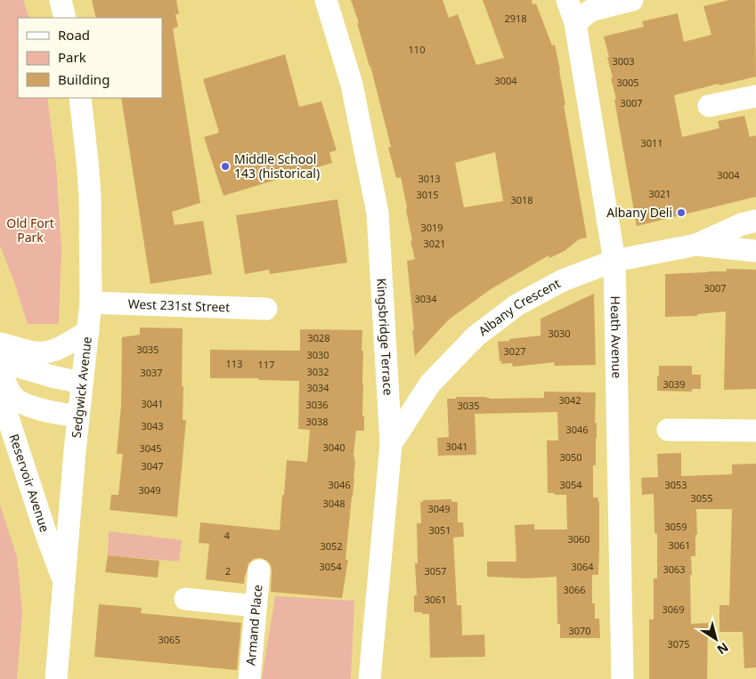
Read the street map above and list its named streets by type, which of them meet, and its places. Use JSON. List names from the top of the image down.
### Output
{
  "streets": {
    "street": [
      "West 231st Street",
      "Albany Crescent",
      "Kingsbridge Terrace",
      "Heath Avenue",
      "Sedgwick Avenue",
      "Reservoir Avenue",
      "Armand Place"
    ]
  },
  "crossings": [
    ["West 231st Street", "Sedgwick Avenue"],
    ["Albany Crescent", "Kingsbridge Terrace"],
    ["Albany Crescent", "Heath Avenue"],
    ["Sedgwick Avenue", "Reservoir Avenue"]
  ],
  "parks": ["Old Fort Park"],
  "places": ["Middle School 143 (historical)", "Albany Deli"],
  "house_numbers": [
    "2918",
    "110",
    "3003",
    "3004",
    "3005",
    "3007",
    "3011",
    "3004",
    "3013",
    "3021",
    "3015",
    "3018",
    "3019",
    "3021",
    "3007",
    "3034",
    "3030",
    "3028",
    "3035",
    "3027",
    "3030",
    "113",
    "117",
    "3032",
    "3037",
    "3039",
    "3034",
    "3042",
    "3041",
    "3036",
    "3035",
    "3038",
    "3043",
    "3046",
    "3041",
    "3040",
    "3045",
    "3050",
    "3047",
    "3046",
    "3054",
    "3053",
    "3049",
    "3055",
    "3048",
    "3049",
    "3059",
    "3051",
    "4",
    "3060",
    "3061",
    "3052",
    "3054",
    "3064",
    "3063",
    "2",
    "3057",
    "3066",
    "3061",
    "3069",
    "3070",
    "3065",
    "3075"
  ],
  "legend": ["Road", "Park", "Building"],
  "north": "bottom right"
}
